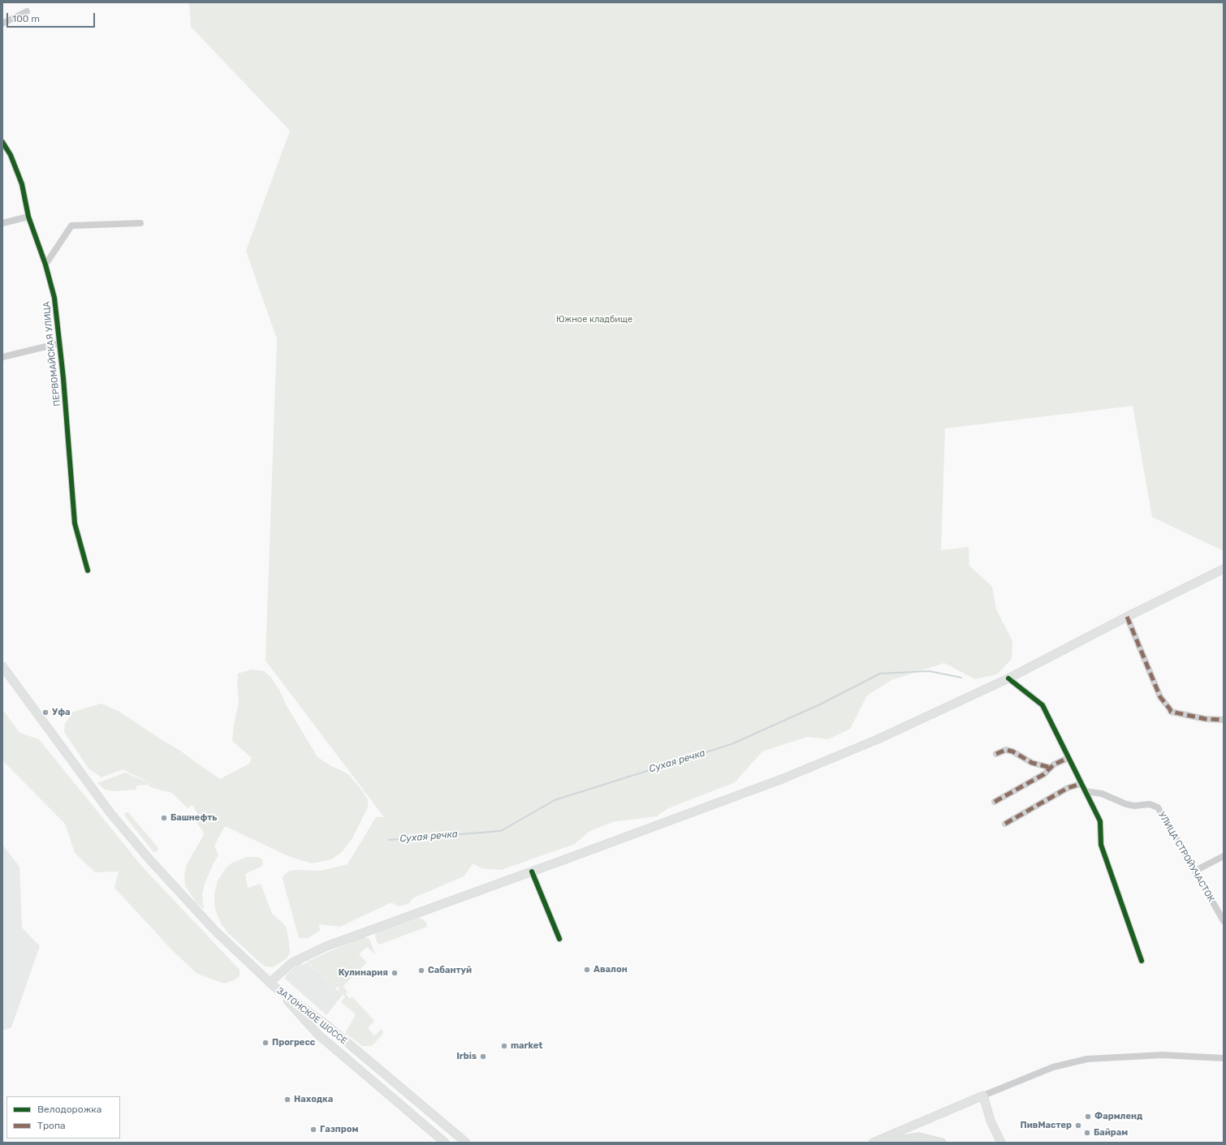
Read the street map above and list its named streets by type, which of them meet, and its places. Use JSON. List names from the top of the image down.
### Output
{
  "streets": {
    "main road": ["ЗАТОНСКОЕ ШОССЕ"],
    "street": ["ПЕРВОМАЙСКАЯ УЛИЦА", "УЛИЦА СТРОЙУЧАСТОК"]
  },
  "water": ["Сухая речка"],
  "parks": ["Южное кладбище"],
  "places": [
    "Уфа",
    "Башнефть",
    "Авалон",
    "Сабантуй",
    "Кулинария",
    "Прогресс",
    "market",
    "Irbis",
    "Находка",
    "Фармленд",
    "ПивМастер",
    "Газпром",
    "Байрам"
  ],
  "legend": ["Велодорожка", "Тропа"],
  "scale_bar": "100 m"
}
